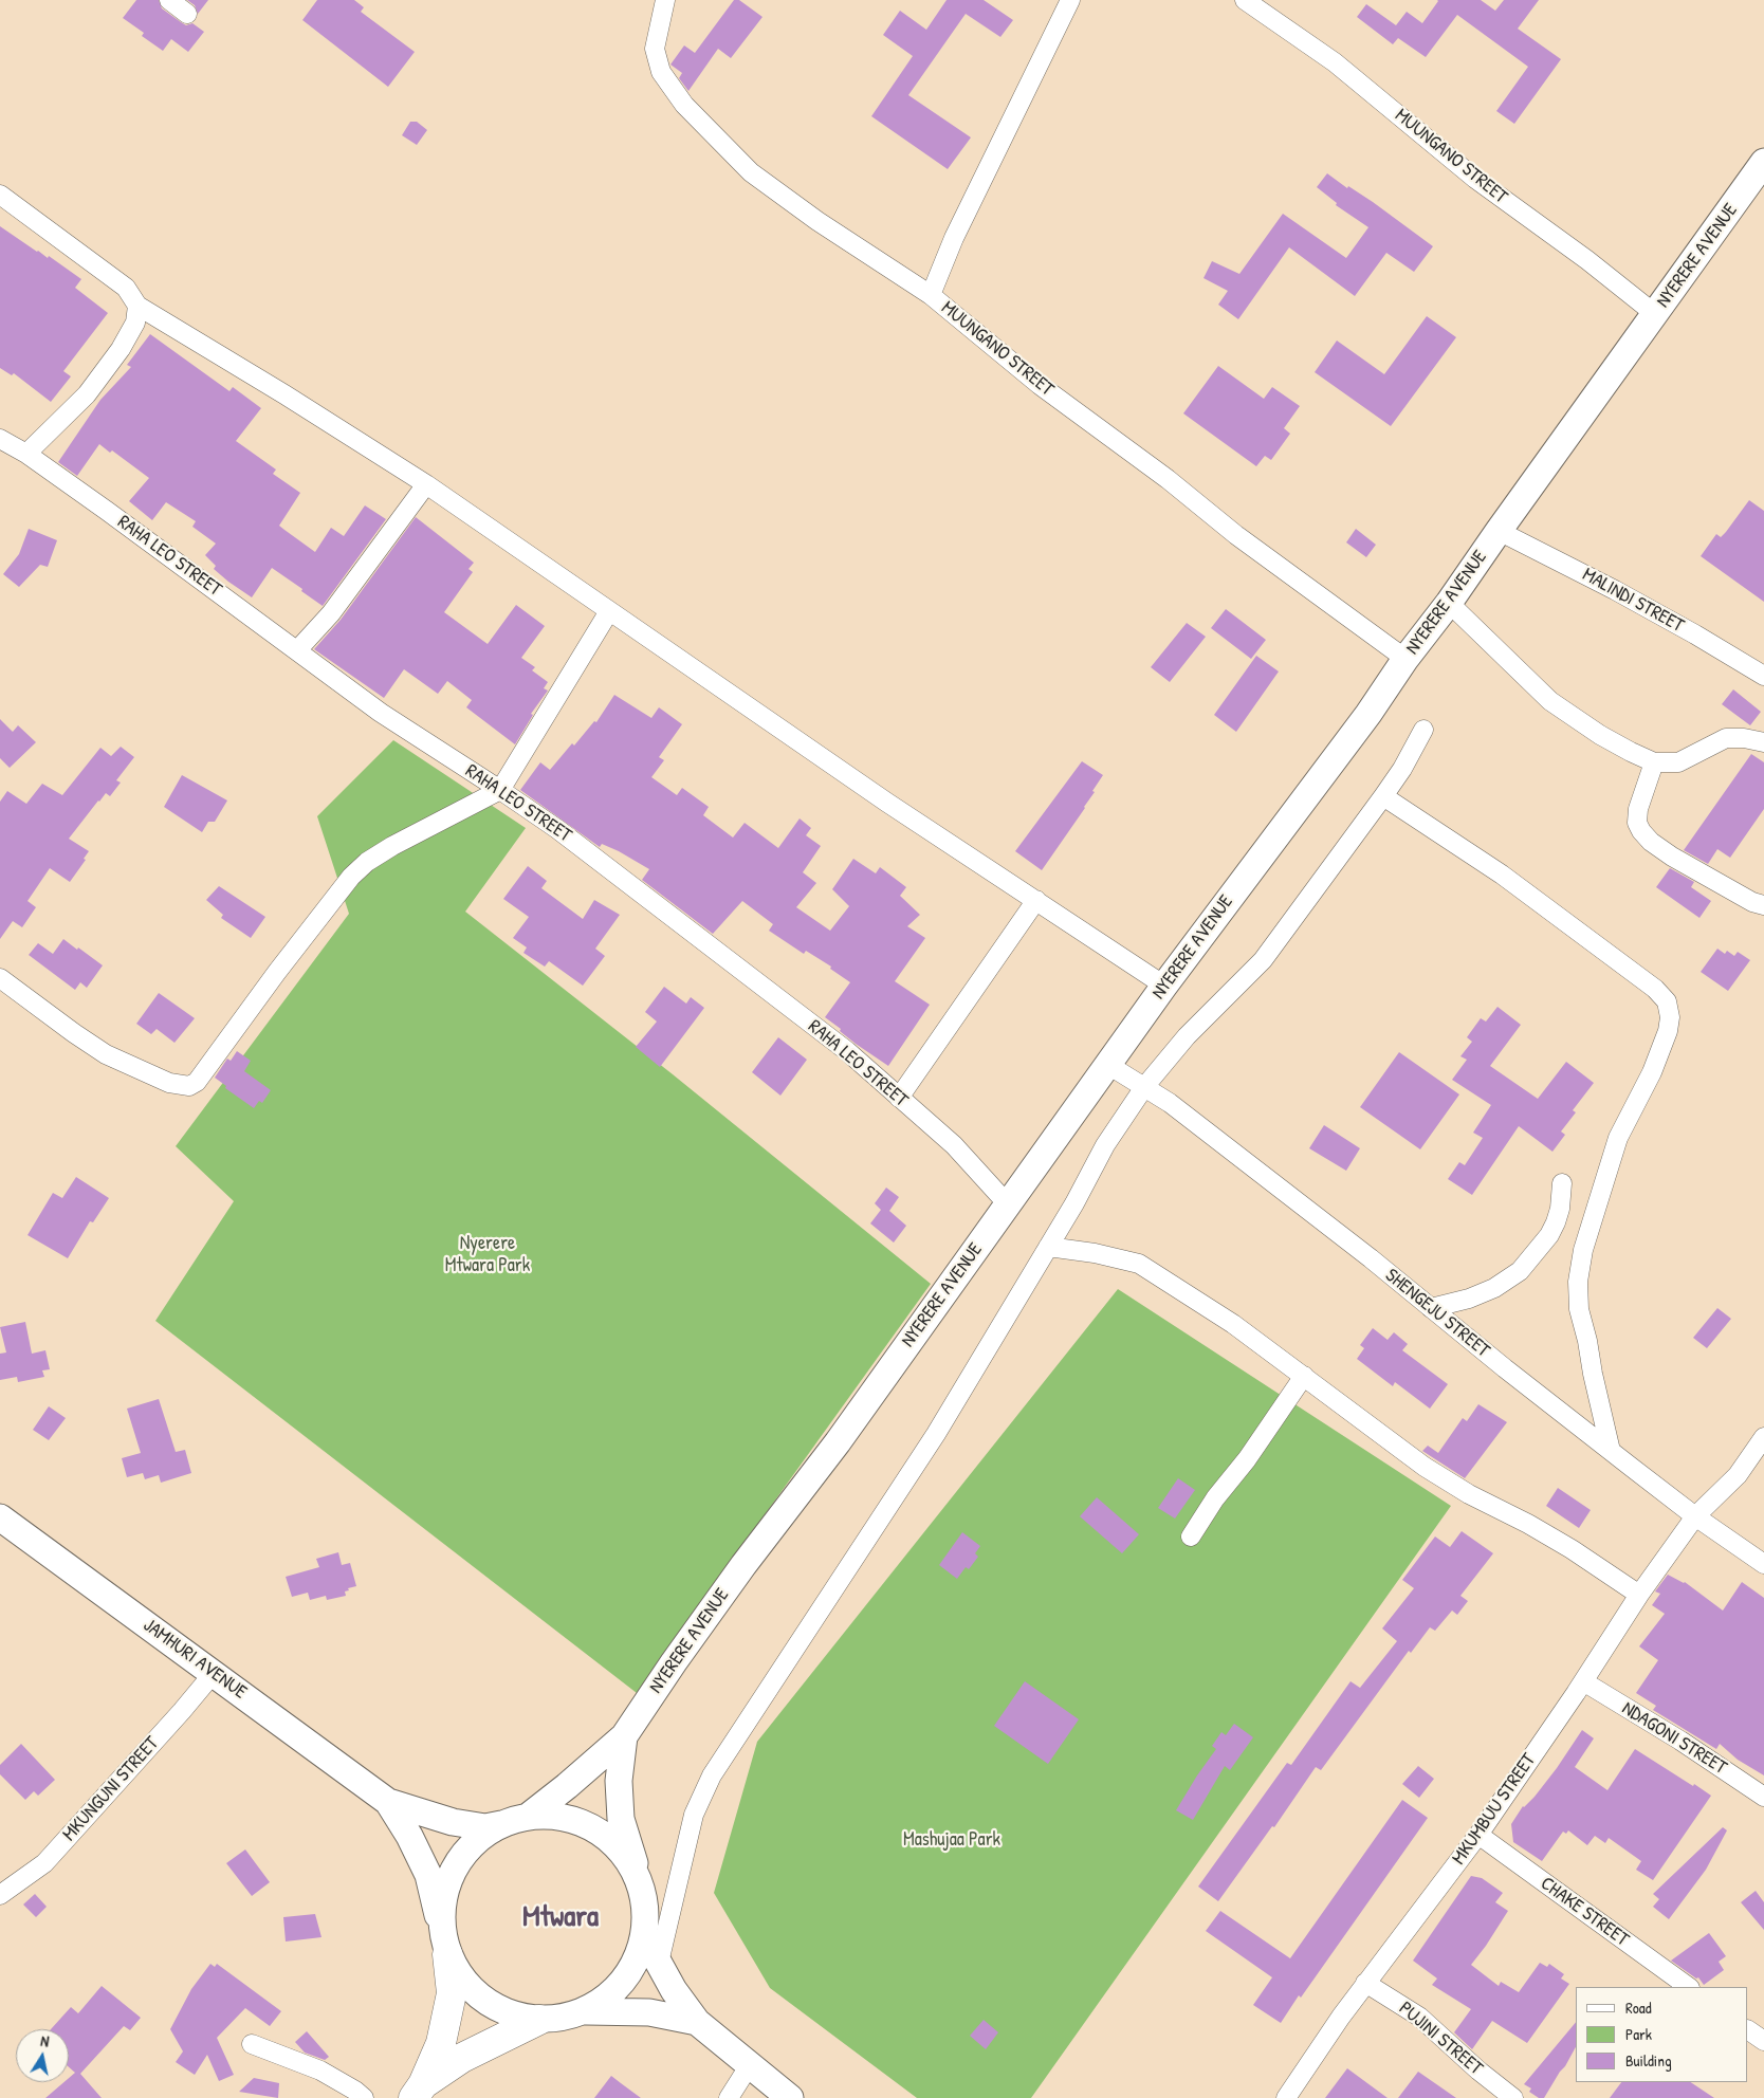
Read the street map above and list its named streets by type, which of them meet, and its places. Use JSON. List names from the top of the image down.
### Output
{
  "streets": {
    "street": [
      "MUUNGANO STREET",
      "NYERERE AVENUE",
      "RAHA LEO STREET",
      "MALINDI STREET",
      "SHENGEJU STREET",
      "JAMHURI AVENUE",
      "NDAGONI STREET",
      "MKUNGUNI STREET",
      "MKUMBUU STREET",
      "CHAKE STREET",
      "PUJINI STREET"
    ]
  },
  "crossings": [
    ["MUUNGANO STREET", "NYERERE AVENUE"],
    ["NYERERE AVENUE", "RAHA LEO STREET"],
    ["NYERERE AVENUE", "MALINDI STREET"],
    ["NYERERE AVENUE", "SHENGEJU STREET"],
    ["SHENGEJU STREET", "MKUMBUU STREET"],
    ["JAMHURI AVENUE", "MKUNGUNI STREET"],
    ["NDAGONI STREET", "MKUMBUU STREET"],
    ["MKUMBUU STREET", "CHAKE STREET"],
    ["MKUMBUU STREET", "PUJINI STREET"]
  ],
  "districts": ["Mtwara"],
  "parks": ["Nyerere Mtwara Park", "Mashujaa Park"],
  "legend": ["Road", "Park", "Building"],
  "north": "top"
}
